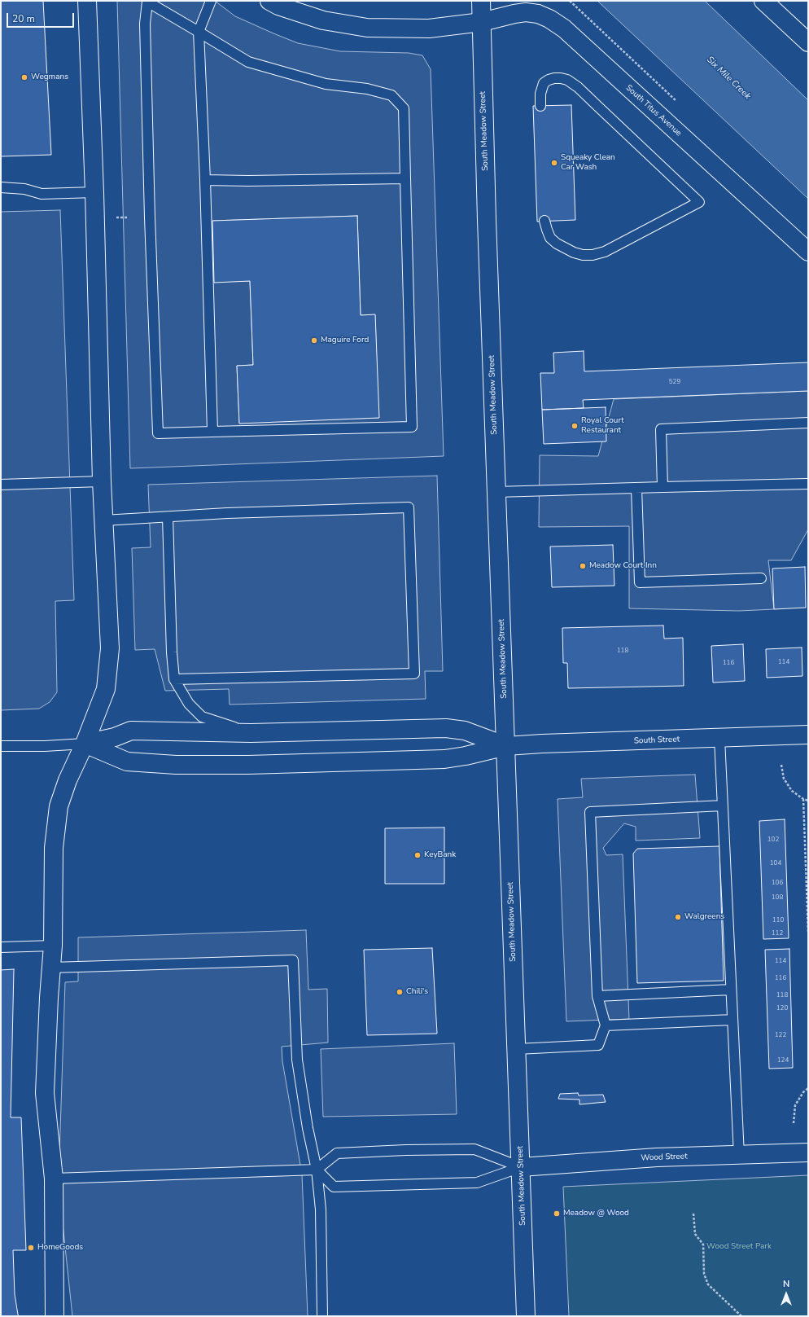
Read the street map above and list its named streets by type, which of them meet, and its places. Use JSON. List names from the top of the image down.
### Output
{
  "streets": {
    "main road": [
      "South Titus Avenue",
      "South Meadow Street",
      "South Street",
      "Wood Street"
    ]
  },
  "crossings": [
    ["South Titus Avenue", "South Meadow Street"],
    ["South Meadow Street", "South Street"],
    ["South Meadow Street", "Wood Street"]
  ],
  "water": ["Six Mile Creek"],
  "parks": ["Wood Street Park"],
  "places": [
    "Wegmans",
    "Squeaky Clean Car Wash",
    "Maguire Ford",
    "Royal Court Restaurant",
    "Meadow Court Inn",
    "KeyBank",
    "Walgreens",
    "Chili's",
    "Meadow @ Wood",
    "HomeGoods"
  ],
  "house_numbers": [
    "529",
    "118",
    "114",
    "116",
    "102",
    "104",
    "106",
    "108",
    "110",
    "112",
    "114",
    "116",
    "118",
    "120",
    "122",
    "124"
  ],
  "scale_bar": "20 m",
  "north": "top"
}
